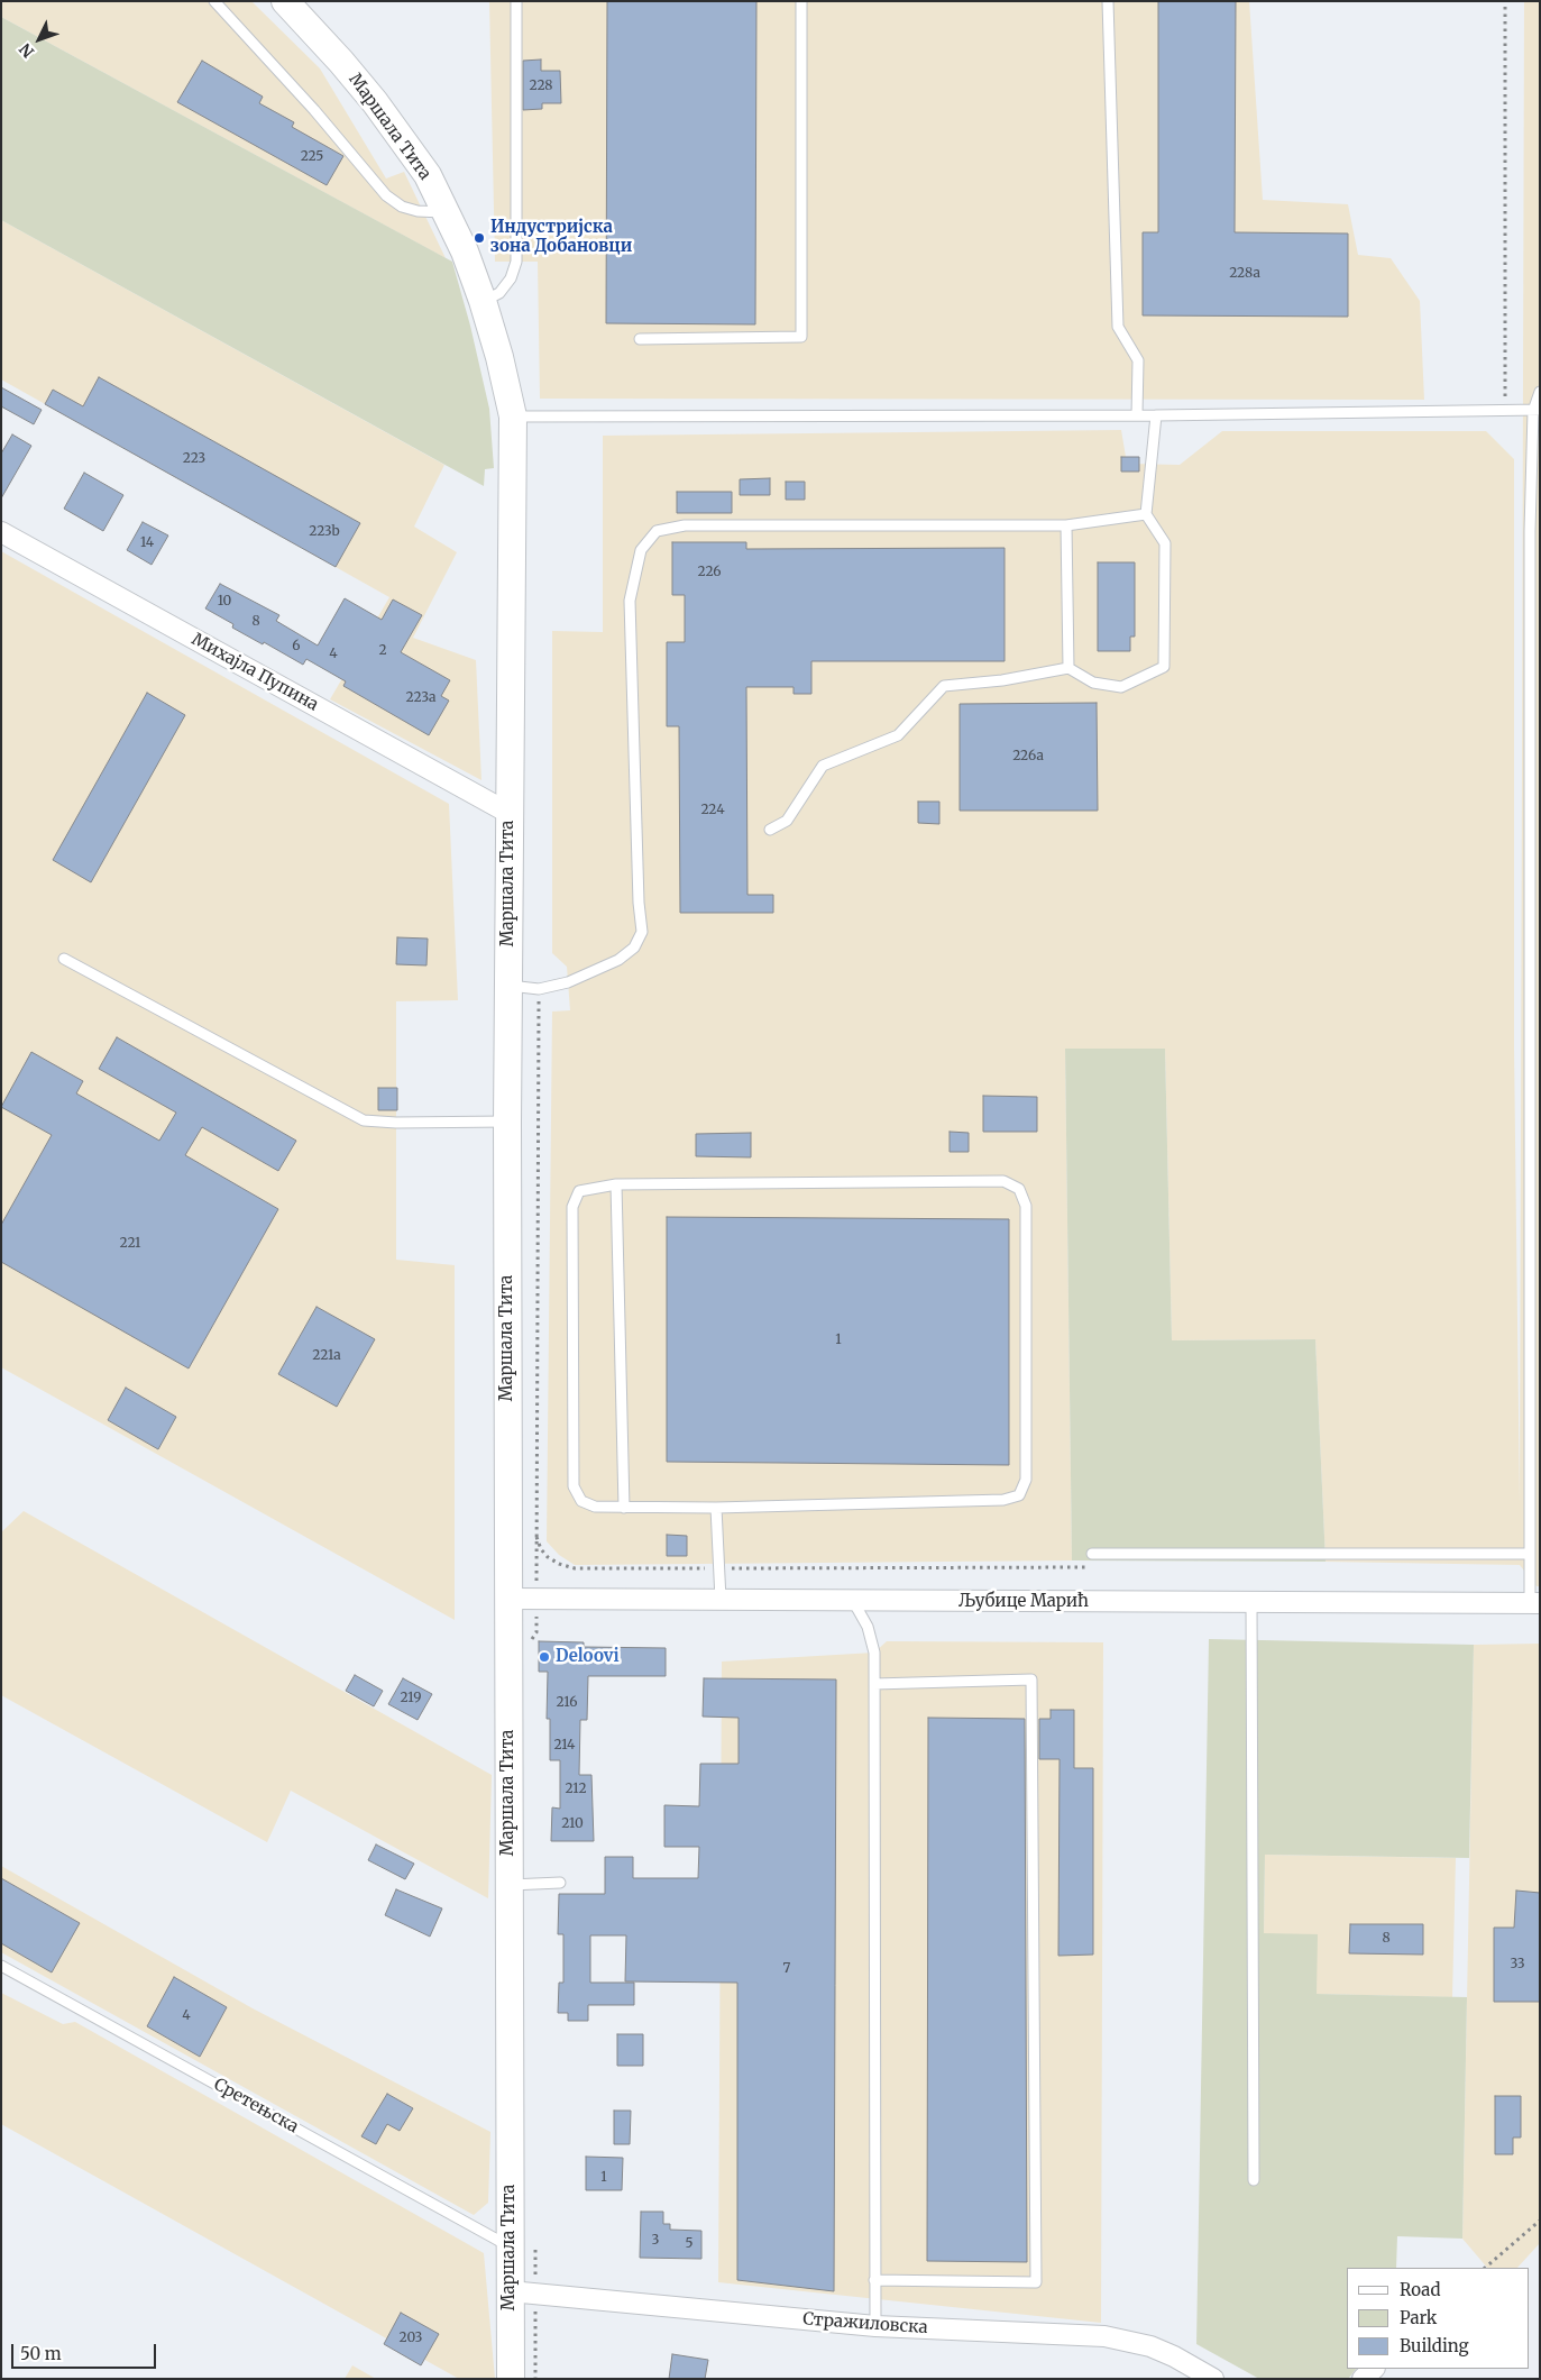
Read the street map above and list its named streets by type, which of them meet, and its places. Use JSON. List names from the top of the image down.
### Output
{
  "streets": {
    "main road": ["Маршала Тита"],
    "street": ["Михајла Пупина", "Љубице Марић", "Стражиловска"],
    "lane": ["Сретењска"]
  },
  "crossings": [
    ["Маршала Тита", "Михајла Пупина"],
    ["Маршала Тита", "Љубице Марић"],
    ["Маршала Тита", "Сретењска"],
    ["Маршала Тита", "Стражиловска"]
  ],
  "places": ["Индустријска зона Добановци", "Deloovi"],
  "house_numbers": [
    "228",
    "225",
    "228a",
    "223",
    "223b",
    "14",
    "226",
    "10",
    "8",
    "6",
    "2",
    "4",
    "223a",
    "226a",
    "224",
    "221",
    "1",
    "221a",
    "219",
    "216",
    "214",
    "212",
    "210",
    "8",
    "33",
    "7",
    "4",
    "1",
    "3",
    "5",
    "203"
  ],
  "legend": ["Road", "Park", "Building"],
  "scale_bar": "50 m",
  "north": "bottom left"
}
